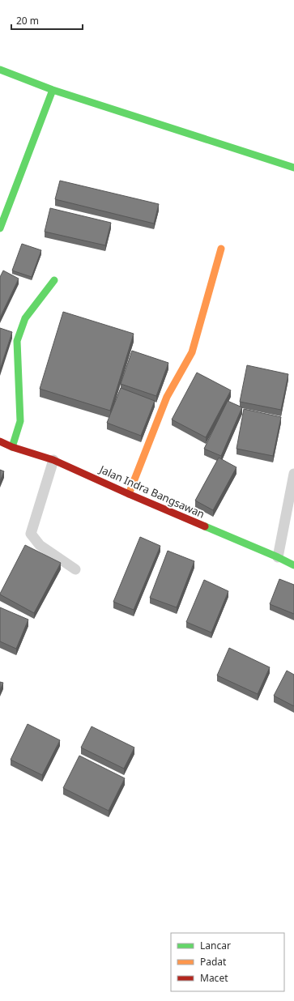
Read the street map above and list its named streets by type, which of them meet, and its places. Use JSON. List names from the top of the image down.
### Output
{
  "streets": {
    "street": ["Jalan Indra Bangsawan"]
  },
  "legend": ["Lancar", "Padat", "Macet"],
  "scale_bar": "20 m"
}
